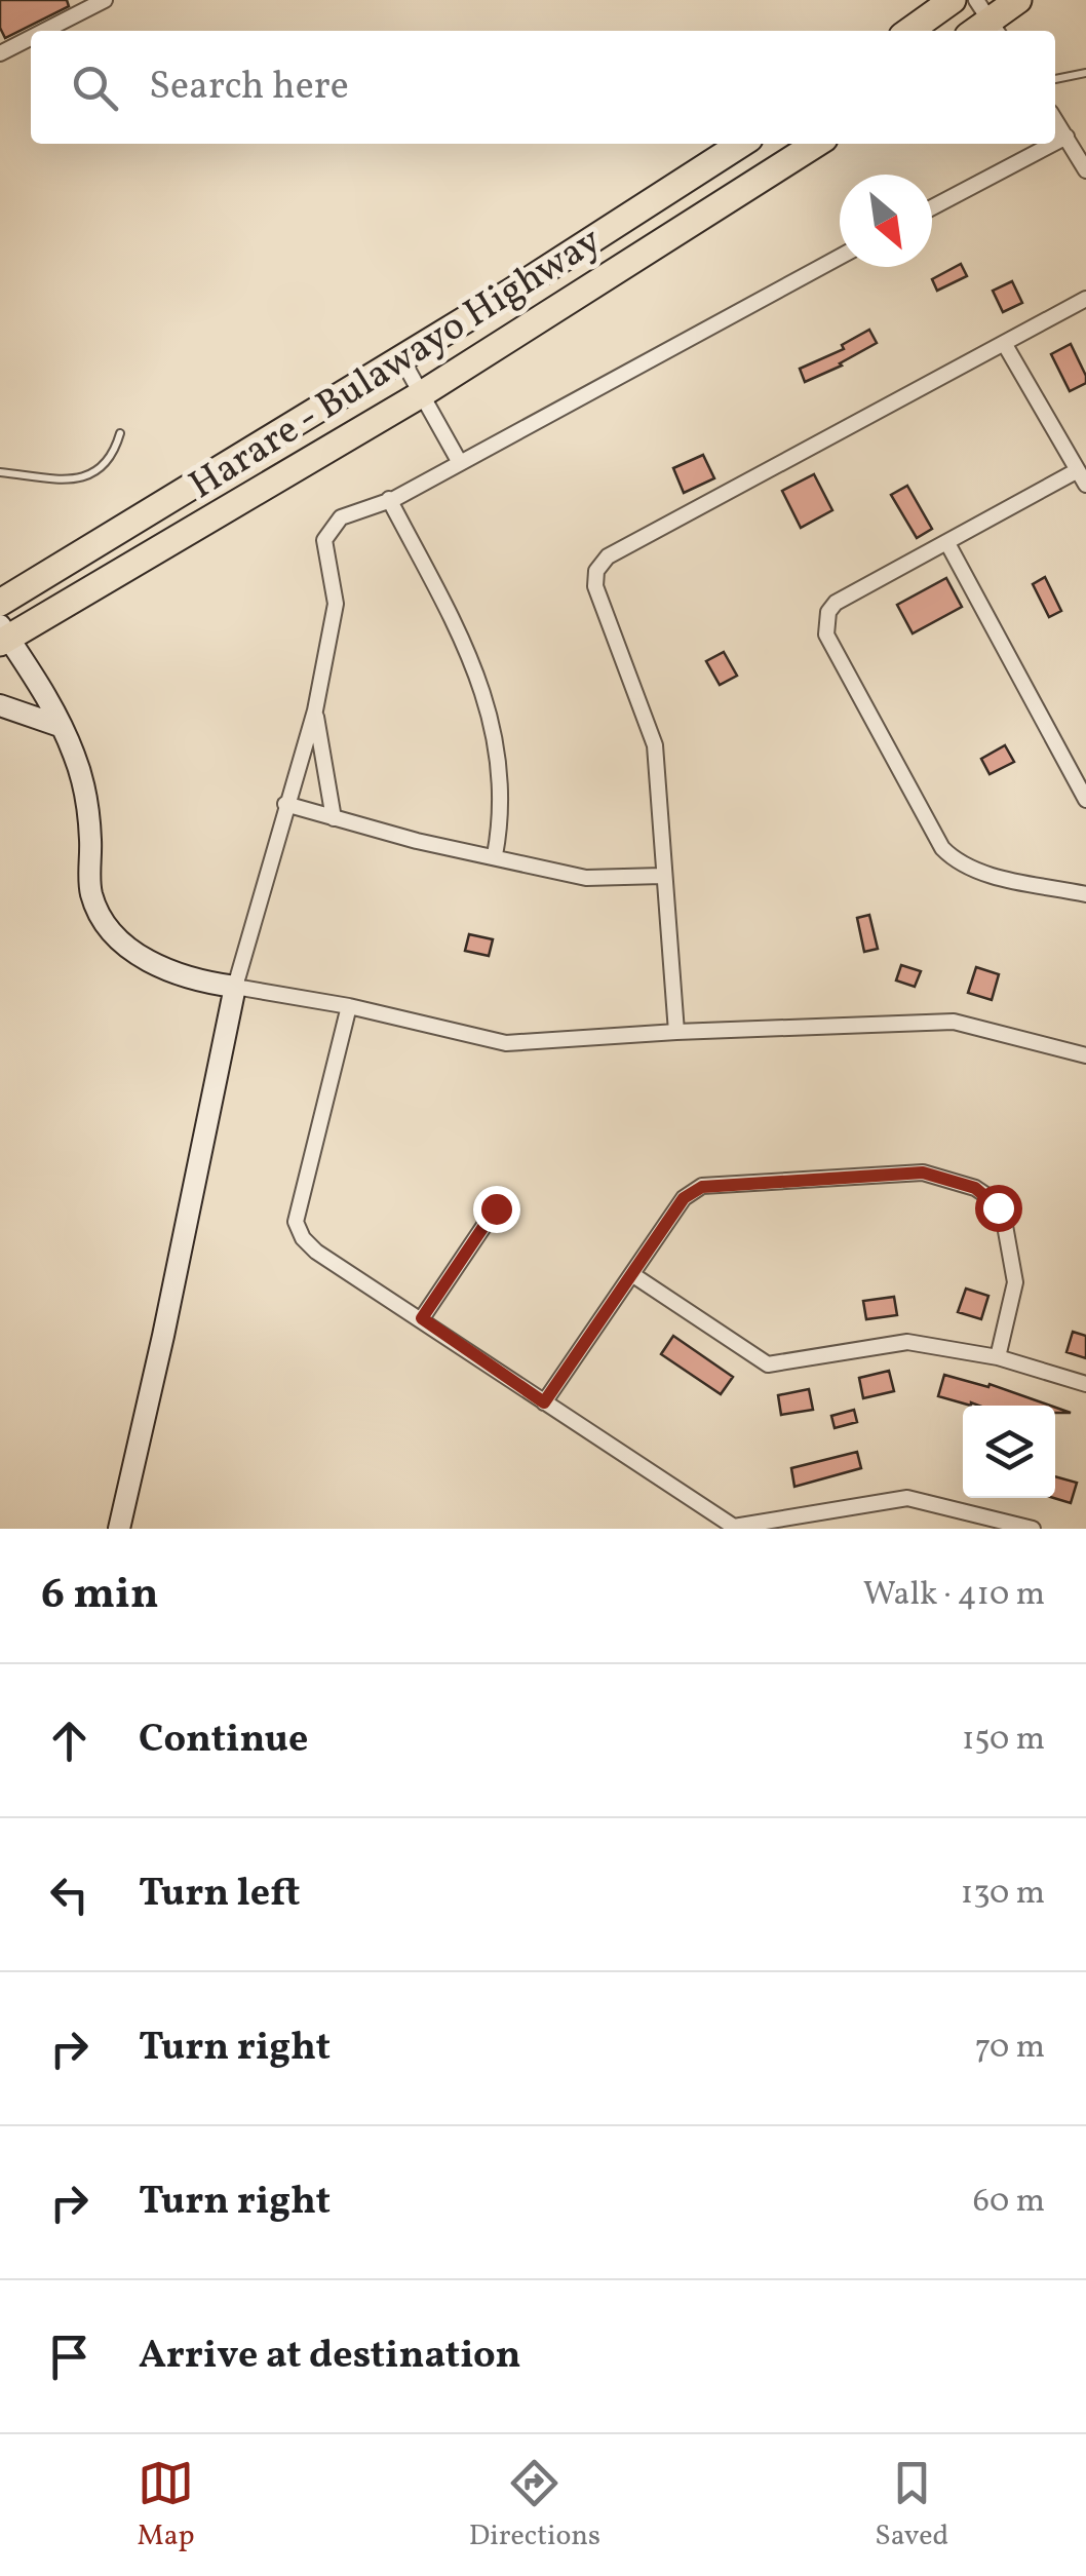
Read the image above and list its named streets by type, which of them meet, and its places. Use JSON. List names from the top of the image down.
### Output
{
  "streets": {
    "highway": ["Harare - Bulawayo Highway"]
  },
  "north": "bottom right",
  "page": {
    "search": "Search here",
    "heading": ["6 min", "Walk · 410 m"],
    "list": [
      ["Continue", "150 m"],
      ["Turn left", "130 m"],
      ["Turn right", "70 m"],
      ["Turn right", "60 m"],
      "Arrive at destination"
    ],
    "nav": ["Map", "Directions", "Saved"]
  }
}
